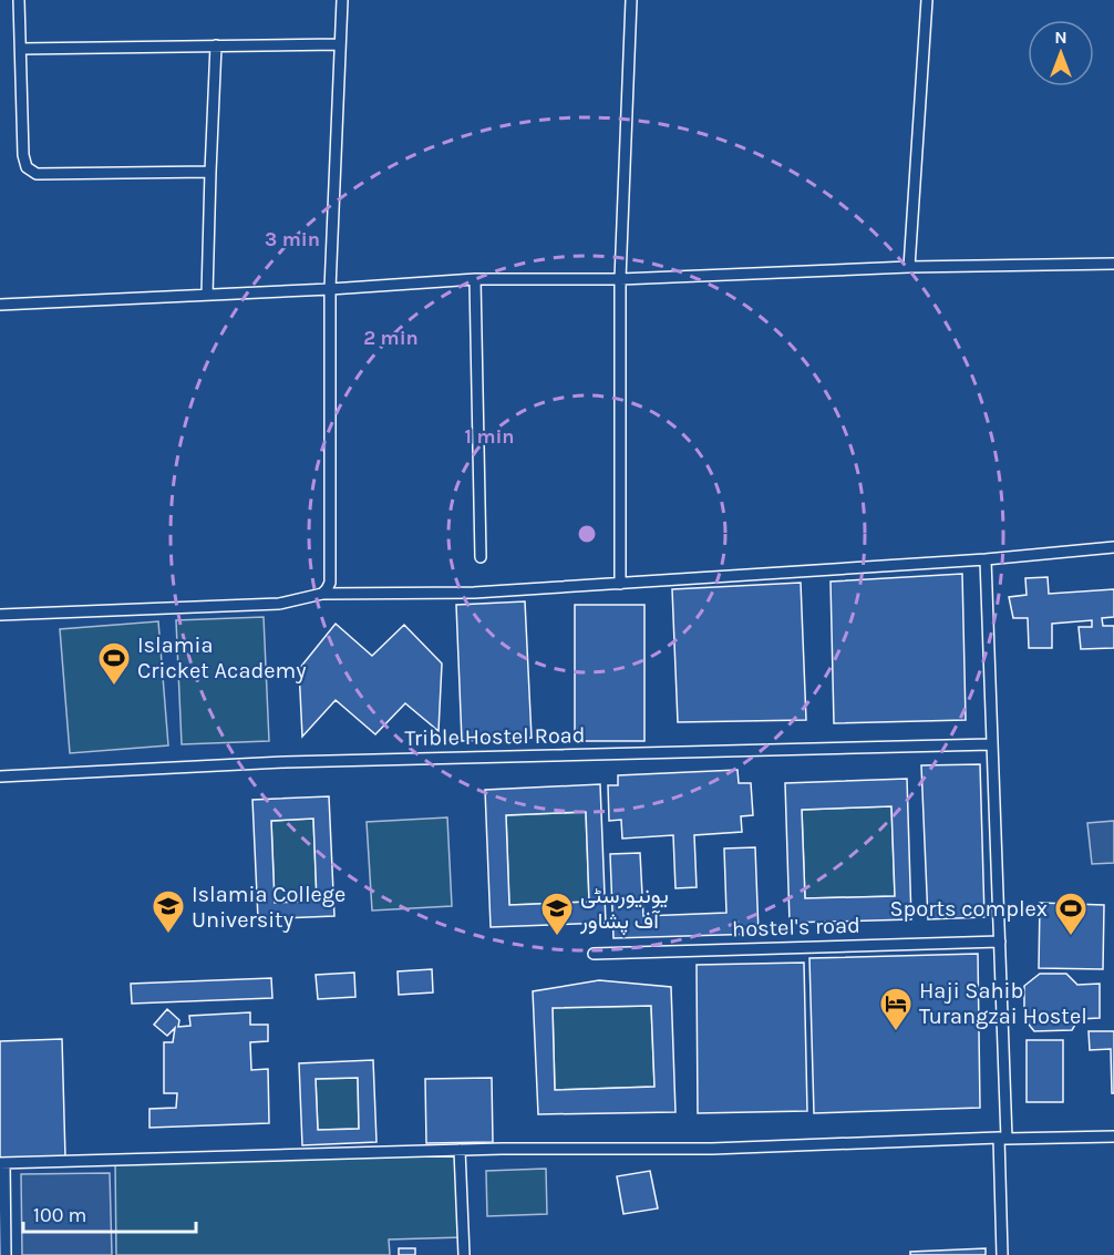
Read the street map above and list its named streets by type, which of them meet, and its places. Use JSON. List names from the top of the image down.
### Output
{
  "streets": {
    "street": ["Trible Hostel Road", "hostel's road"]
  },
  "places": {
    "sports": ["Islamia Cricket Academy", "Sports complex"],
    "school or university": ["Islamia College University", "یونیورسٹی آف پشاور"],
    "hotel": ["Haji Sahib Turangzai Hostel"]
  },
  "scale_bar": "100 m",
  "north": "top",
  "rings": ["3 min", "2 min", "1 min"]
}
